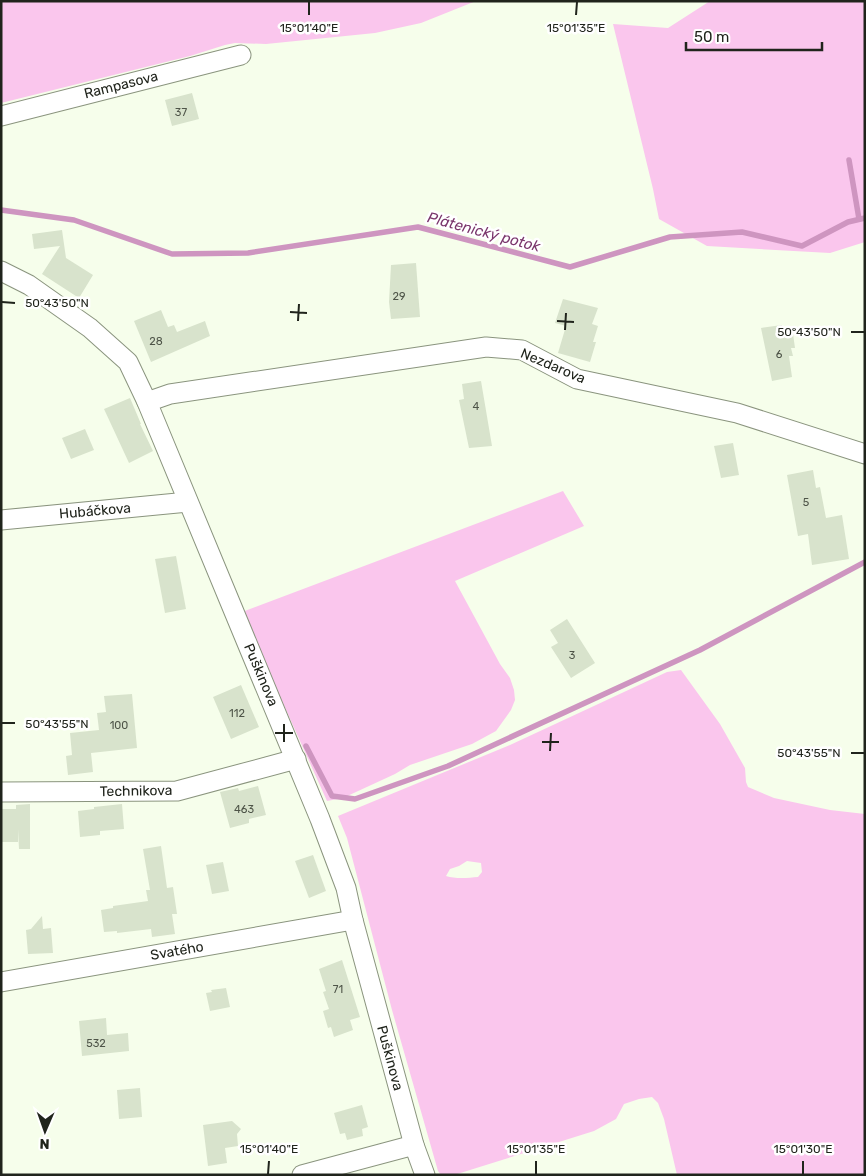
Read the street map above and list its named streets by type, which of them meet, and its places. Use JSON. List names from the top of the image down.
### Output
{
  "streets": {
    "street": [
      "Rampasova",
      "Nezdarova",
      "Hubáčkova",
      "Puškinova",
      "Technikova",
      "Svatého"
    ]
  },
  "crossings": [
    ["Nezdarova", "Puškinova"],
    ["Hubáčkova", "Puškinova"],
    ["Puškinova", "Technikova"],
    ["Puškinova", "Svatého"]
  ],
  "water": ["Plátenický potok"],
  "house_numbers": [
    "37",
    "29",
    "28",
    "6",
    "4",
    "5",
    "3",
    "112",
    "100",
    "463",
    "71",
    "532"
  ],
  "scale_bar": "50 m",
  "north": "bottom",
  "coordinates": [
    "15°01'40\"E",
    "15°01'35\"E",
    "50°43'50\"N",
    "50°43'55\"N",
    "15°01'30\"E"
  ]
}
